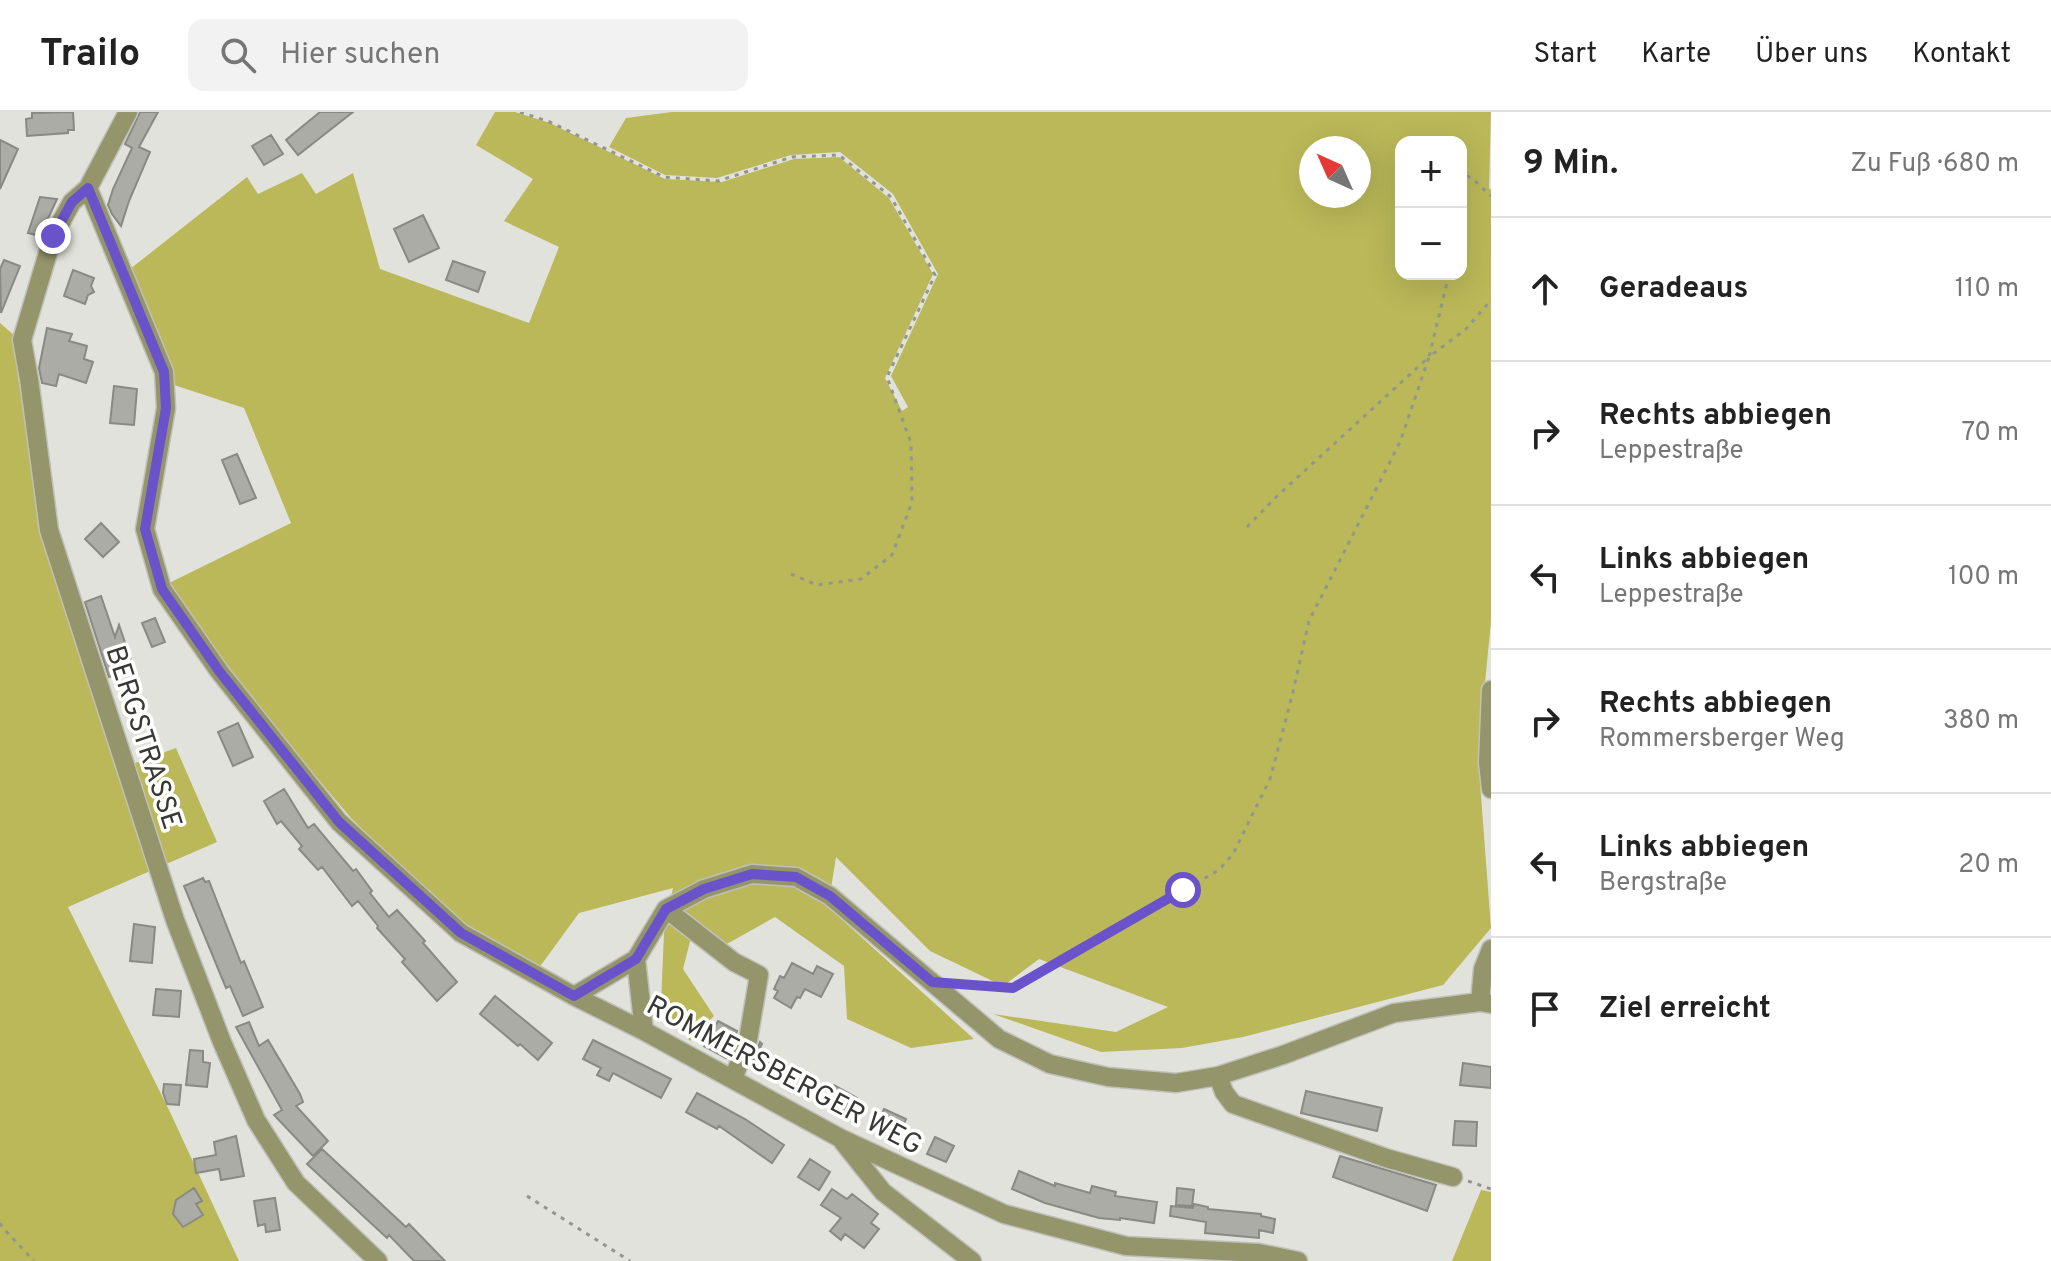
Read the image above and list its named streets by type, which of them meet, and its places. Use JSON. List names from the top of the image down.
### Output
{
  "streets": {
    "street": ["BERGSTRASSE", "ROMMERSBERGER WEG"]
  },
  "crossings": [
    ["BERGSTRASSE", "ROMMERSBERGER WEG"]
  ],
  "north": "top left",
  "page": {
    "header": "Trailo",
    "search": "Hier suchen",
    "nav": [
      "Start",
      "Karte",
      "Über uns",
      "Kontakt"
    ],
    "heading": ["9 Min.", "Zu Fuß · 680 m"],
    "map_buttons": ["+", "−"],
    "list": [
      ["Geradeaus", "110 m"],
      ["Rechts abbiegen", "Leppestraße", "70 m"],
      ["Links abbiegen", "Leppestraße", "100 m"],
      ["Rechts abbiegen", "Rommersberger Weg", "380 m"],
      ["Links abbiegen", "Bergstraße", "20 m"],
      "Ziel erreicht"
    ]
  }
}
